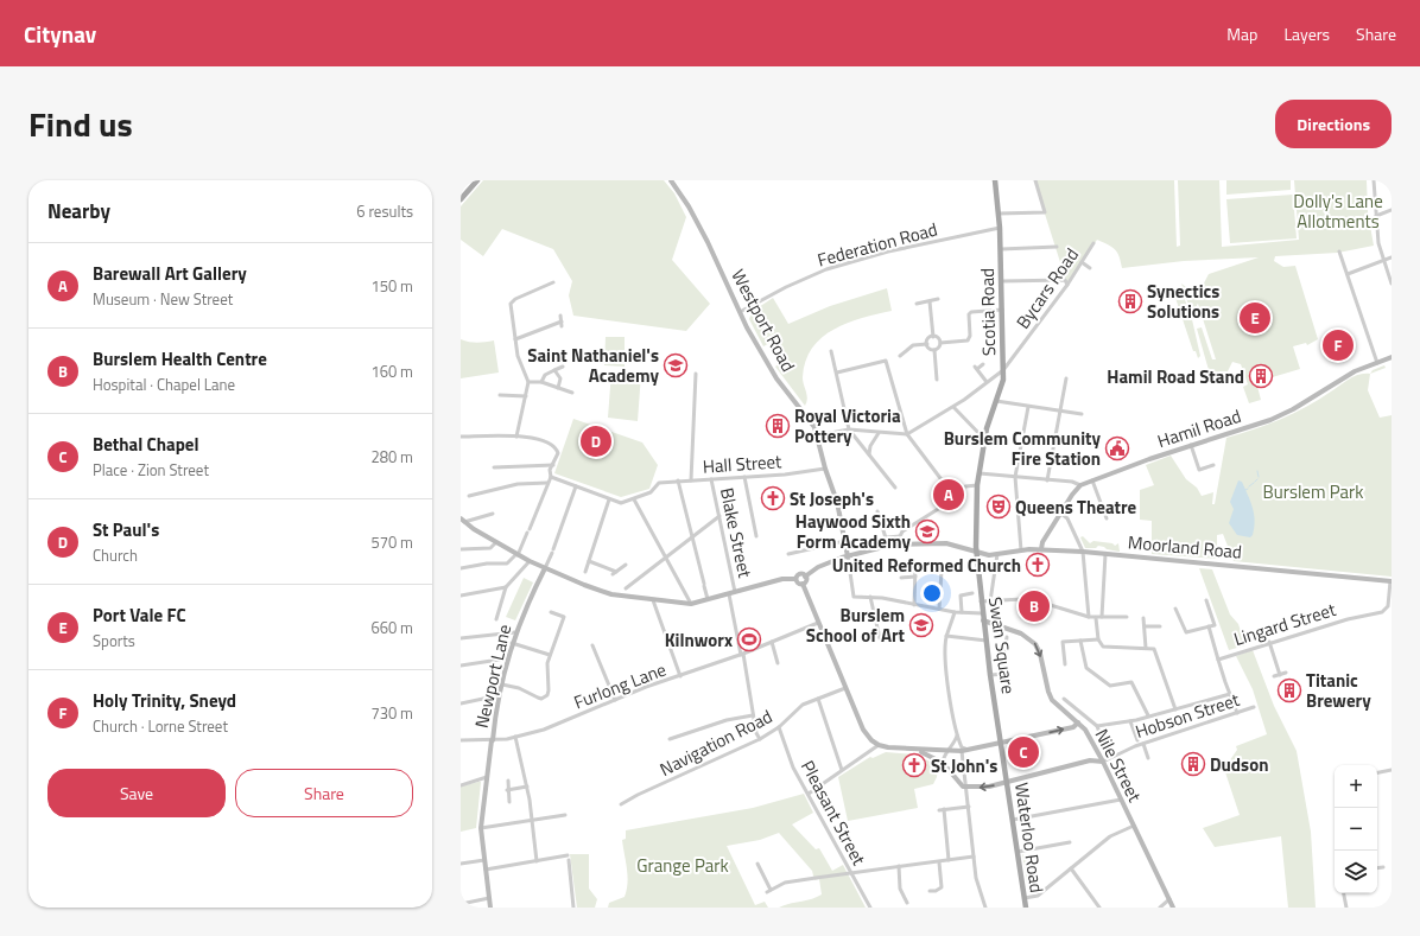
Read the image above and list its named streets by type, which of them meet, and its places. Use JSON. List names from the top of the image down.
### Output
{
  "streets": {
    "main road": [
      "Scotia Road",
      "Westport Road",
      "Hamil Road",
      "Moorland Road",
      "Swan Square",
      "Newport Lane",
      "Nile Street",
      "Waterloo Road"
    ],
    "street": [
      "Federation Road",
      "Bycars Road",
      "Hall Street",
      "Blake Street",
      "Lingard Street",
      "Furlong Lane",
      "Hobson Street",
      "Navigation Road",
      "Pleasant Street"
    ]
  },
  "crossings": [
    ["Federation Road", "Scotia Road"],
    ["Federation Road", "Westport Road"],
    ["Bycars Road", "Scotia Road"],
    ["Scotia Road", "Swan Square"],
    ["Westport Road", "Hall Street"],
    ["Westport Road", "Moorland Road"],
    ["Hall Street", "Blake Street"],
    ["Moorland Road", "Lingard Street"],
    ["Moorland Road", "Swan Square"],
    ["Lingard Street", "Hobson Street"],
    ["Swan Square", "Nile Street"],
    ["Swan Square", "Waterloo Road"],
    ["Newport Lane", "Furlong Lane"],
    ["Hobson Street", "Nile Street"],
    ["Navigation Road", "Pleasant Street"]
  ],
  "one_way": ["Nile Street"],
  "parks": ["Dolly's Lane Allotments", "Burslem Park", "Grange Park"],
  "places": {
    "building": [
      "Synectics Solutions",
      "Hamil Road Stand",
      "Royal Victoria Pottery",
      "Titanic Brewery",
      "Dudson"
    ],
    "school or university": ["Saint Nathaniel's Academy", "Haywood Sixth Form Academy", "Burslem School of Art"],
    "public building": ["Burslem Community Fire Station"],
    "church": ["St Joseph's", "United Reformed Church", "St John's"],
    "theatre": ["Queens Theatre"],
    "sports": ["Kilnworx"]
  },
  "page": {
    "header": "Citynav",
    "nav": ["Map", "Layers", "Share"],
    "title": "Find us",
    "buttons": [
      "Directions",
      ["Save", "Share"]
    ],
    "heading": ["Nearby", "6 results"],
    "list": [
      {
        "mark": "A",
        "name": "Barewall Art Gallery",
        "note": "Museum · New Street",
        "value": "150 m"
      },
      {
        "mark": "B",
        "name": "Burslem Health Centre",
        "note": "Hospital · Chapel Lane",
        "value": "160 m"
      },
      {
        "mark": "C",
        "name": "Bethal Chapel",
        "note": "Place · Zion Street",
        "value": "280 m"
      },
      {
        "mark": "D",
        "name": "St Paul's",
        "note": "Church",
        "value": "570 m"
      },
      {
        "mark": "E",
        "name": "Port Vale FC",
        "note": "Sports",
        "value": "660 m"
      },
      {
        "mark": "F",
        "name": "Holy Trinity, Sneyd",
        "note": "Church · Lorne Street",
        "value": "730 m"
      }
    ],
    "pins": [
      "E",
      "F",
      "D",
      "A",
      "B",
      "C"
    ],
    "map_buttons": ["+", "−"]
  }
}
